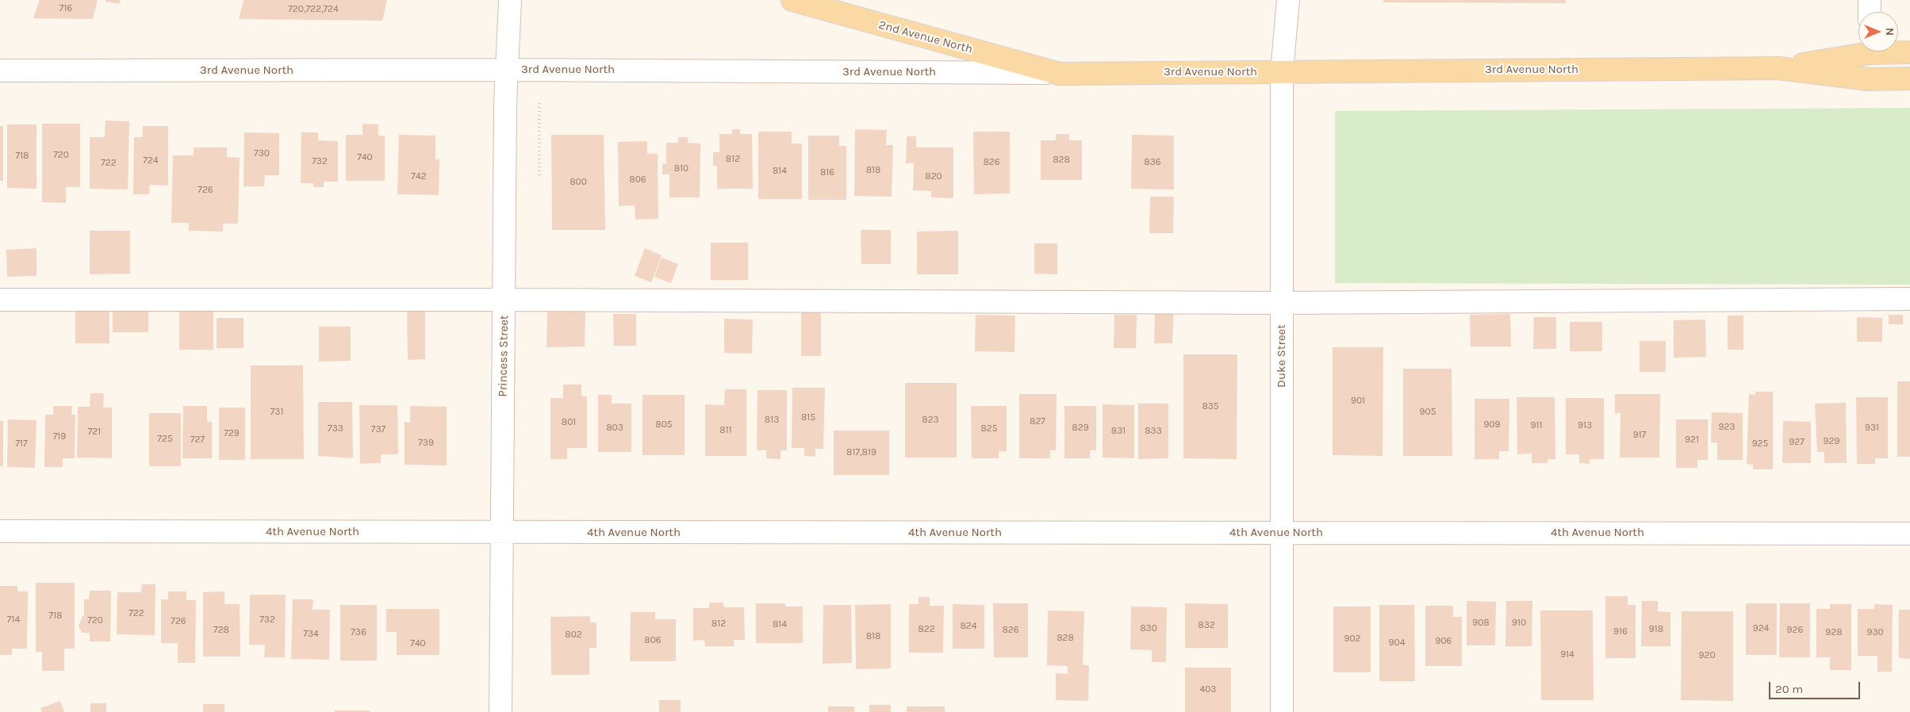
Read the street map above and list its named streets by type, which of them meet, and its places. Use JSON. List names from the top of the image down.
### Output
{
  "streets": {
    "main road": ["2nd Avenue North", "3rd Avenue North"],
    "street": ["Princess Street", "Duke Street", "4th Avenue North"]
  },
  "crossings": [
    ["2nd Avenue North", "3rd Avenue North"],
    ["3rd Avenue North", "Princess Street"],
    ["3rd Avenue North", "Duke Street"],
    ["Princess Street", "4th Avenue North"],
    ["Duke Street", "4th Avenue North"]
  ],
  "house_numbers": [
    "716",
    "720,722,724",
    "730",
    "720",
    "718",
    "740",
    "812",
    "828",
    "724",
    "732",
    "826",
    "836",
    "722",
    "810",
    "818",
    "814",
    "816",
    "742",
    "820",
    "806",
    "800",
    "726",
    "901",
    "835",
    "731",
    "905",
    "815",
    "813",
    "823",
    "827",
    "801",
    "805",
    "909",
    "911",
    "913",
    "923",
    "803",
    "829",
    "931",
    "733",
    "825",
    "737",
    "811",
    "831",
    "833",
    "721",
    "729",
    "917",
    "719",
    "725",
    "727",
    "921",
    "929",
    "927",
    "739",
    "717",
    "925",
    "817,819",
    "722",
    "718",
    "714",
    "732",
    "720",
    "726",
    "908",
    "910",
    "812",
    "814",
    "832",
    "824",
    "830",
    "924",
    "822",
    "918",
    "728",
    "826",
    "926",
    "916",
    "736",
    "928",
    "930",
    "734",
    "802",
    "818",
    "828",
    "902",
    "806",
    "906",
    "904",
    "740",
    "914",
    "920",
    "403"
  ],
  "scale_bar": "20 m",
  "north": "right"
}
